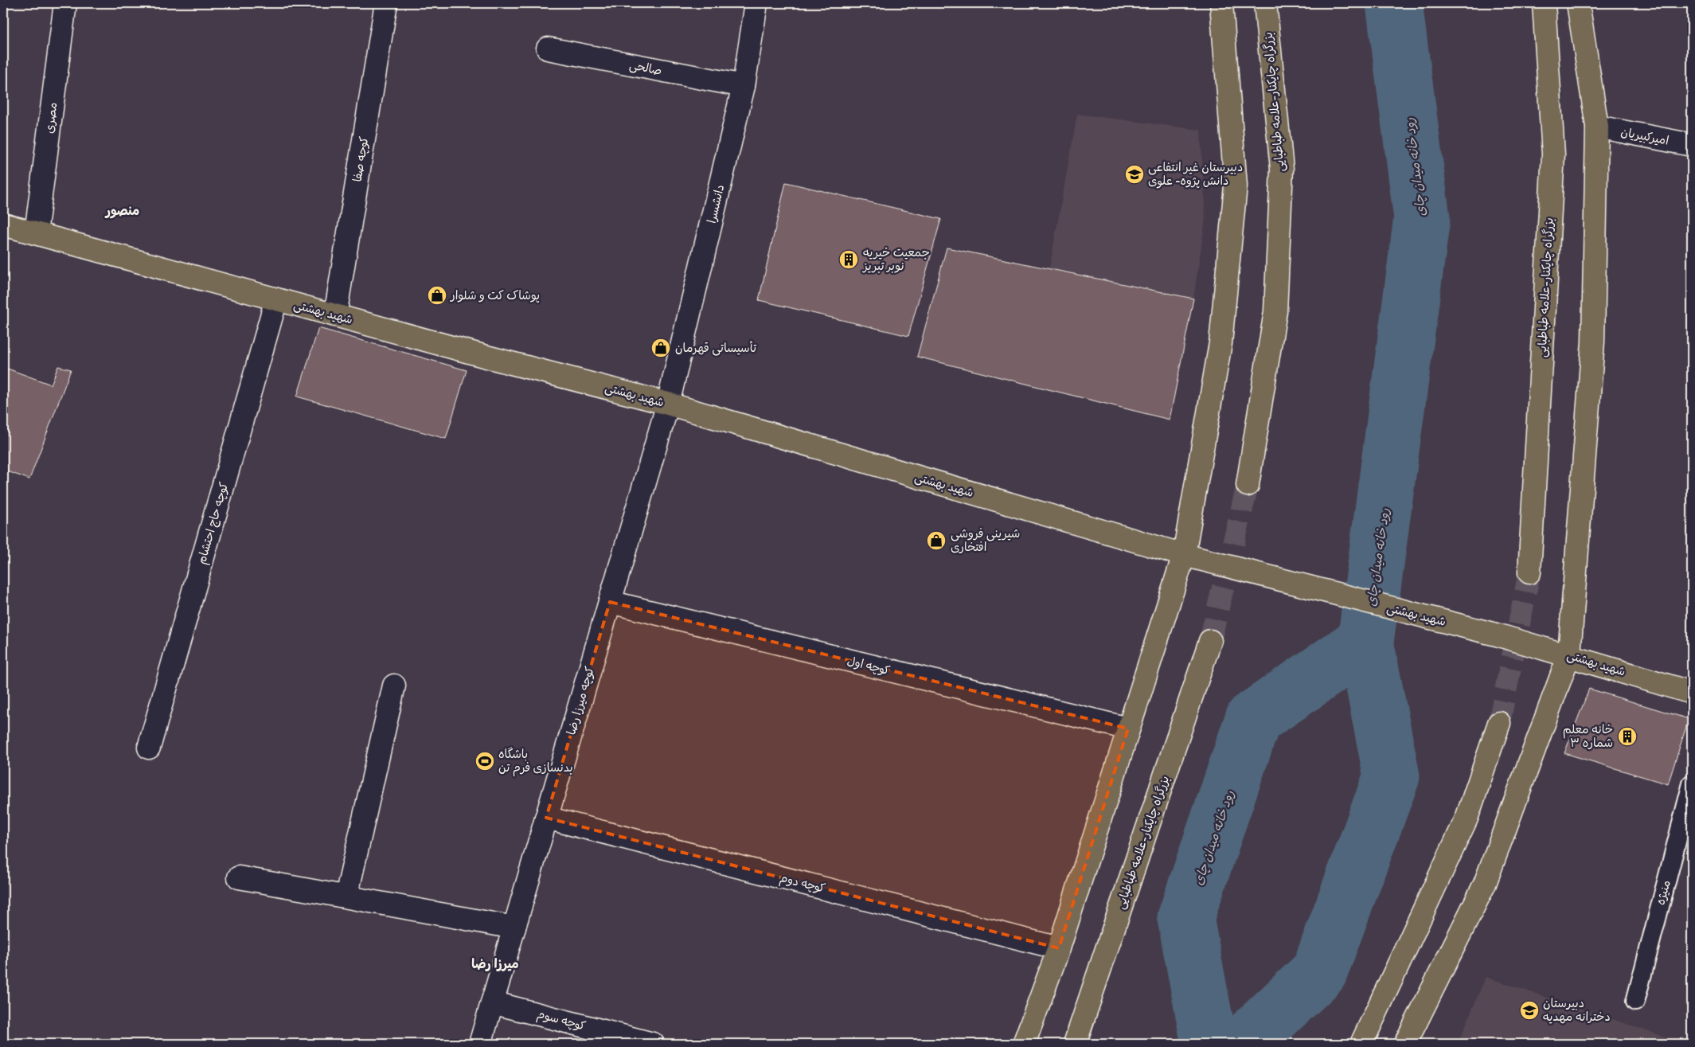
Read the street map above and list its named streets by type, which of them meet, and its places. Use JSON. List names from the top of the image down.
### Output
{
  "streets": {
    "main road": ["بزرگراه چایکنار-علامه طباطبایی", "شهید بهشتى", "شهید بهشتی"],
    "street": [
      "صالحی",
      "مصری",
      "امیرکبیریان",
      "کوچه صفا",
      "دانشسرا",
      "کوچه حاج احتشام",
      "کوچه اول",
      "کوچه میرزا رضا",
      "کوچه دوم",
      "کوچه سوم"
    ],
    "lane": ["منیژه"]
  },
  "crossings": [
    ["صالحی", "دانشسرا"],
    ["مصری", "شهید بهشتى"],
    ["کوچه صفا", "شهید بهشتى"],
    ["دانشسرا", "شهید بهشتى"],
    ["دانشسرا", "کوچه میرزا رضا"],
    ["شهید بهشتى", "کوچه حاج احتشام"],
    ["شهید بهشتى", "شهید بهشتی"],
    ["شهید بهشتى", "کوچه میرزا رضا"],
    ["کوچه اول", "کوچه میرزا رضا"],
    ["کوچه میرزا رضا", "کوچه دوم"],
    ["کوچه میرزا رضا", "کوچه سوم"]
  ],
  "districts": ["منصور", "میرزا رضا"],
  "water": ["رود خانه میدان چای"],
  "places": {
    "school or university": ["دبیرستان غیر انتفاعی دانش پژوه- علوی", "دبیرستان دخترانه مهدیه"],
    "building": ["جمعیت خیریه نوبر تبریز", "خانه معلم شماره ۳"],
    "shop": ["پوشاک کت و شلوار", "تأسیساتی قهرمان", "شیرینی فروشی افتخاری"],
    "sports": ["باشگاه بدنسازی فرم تن"]
  }
}
